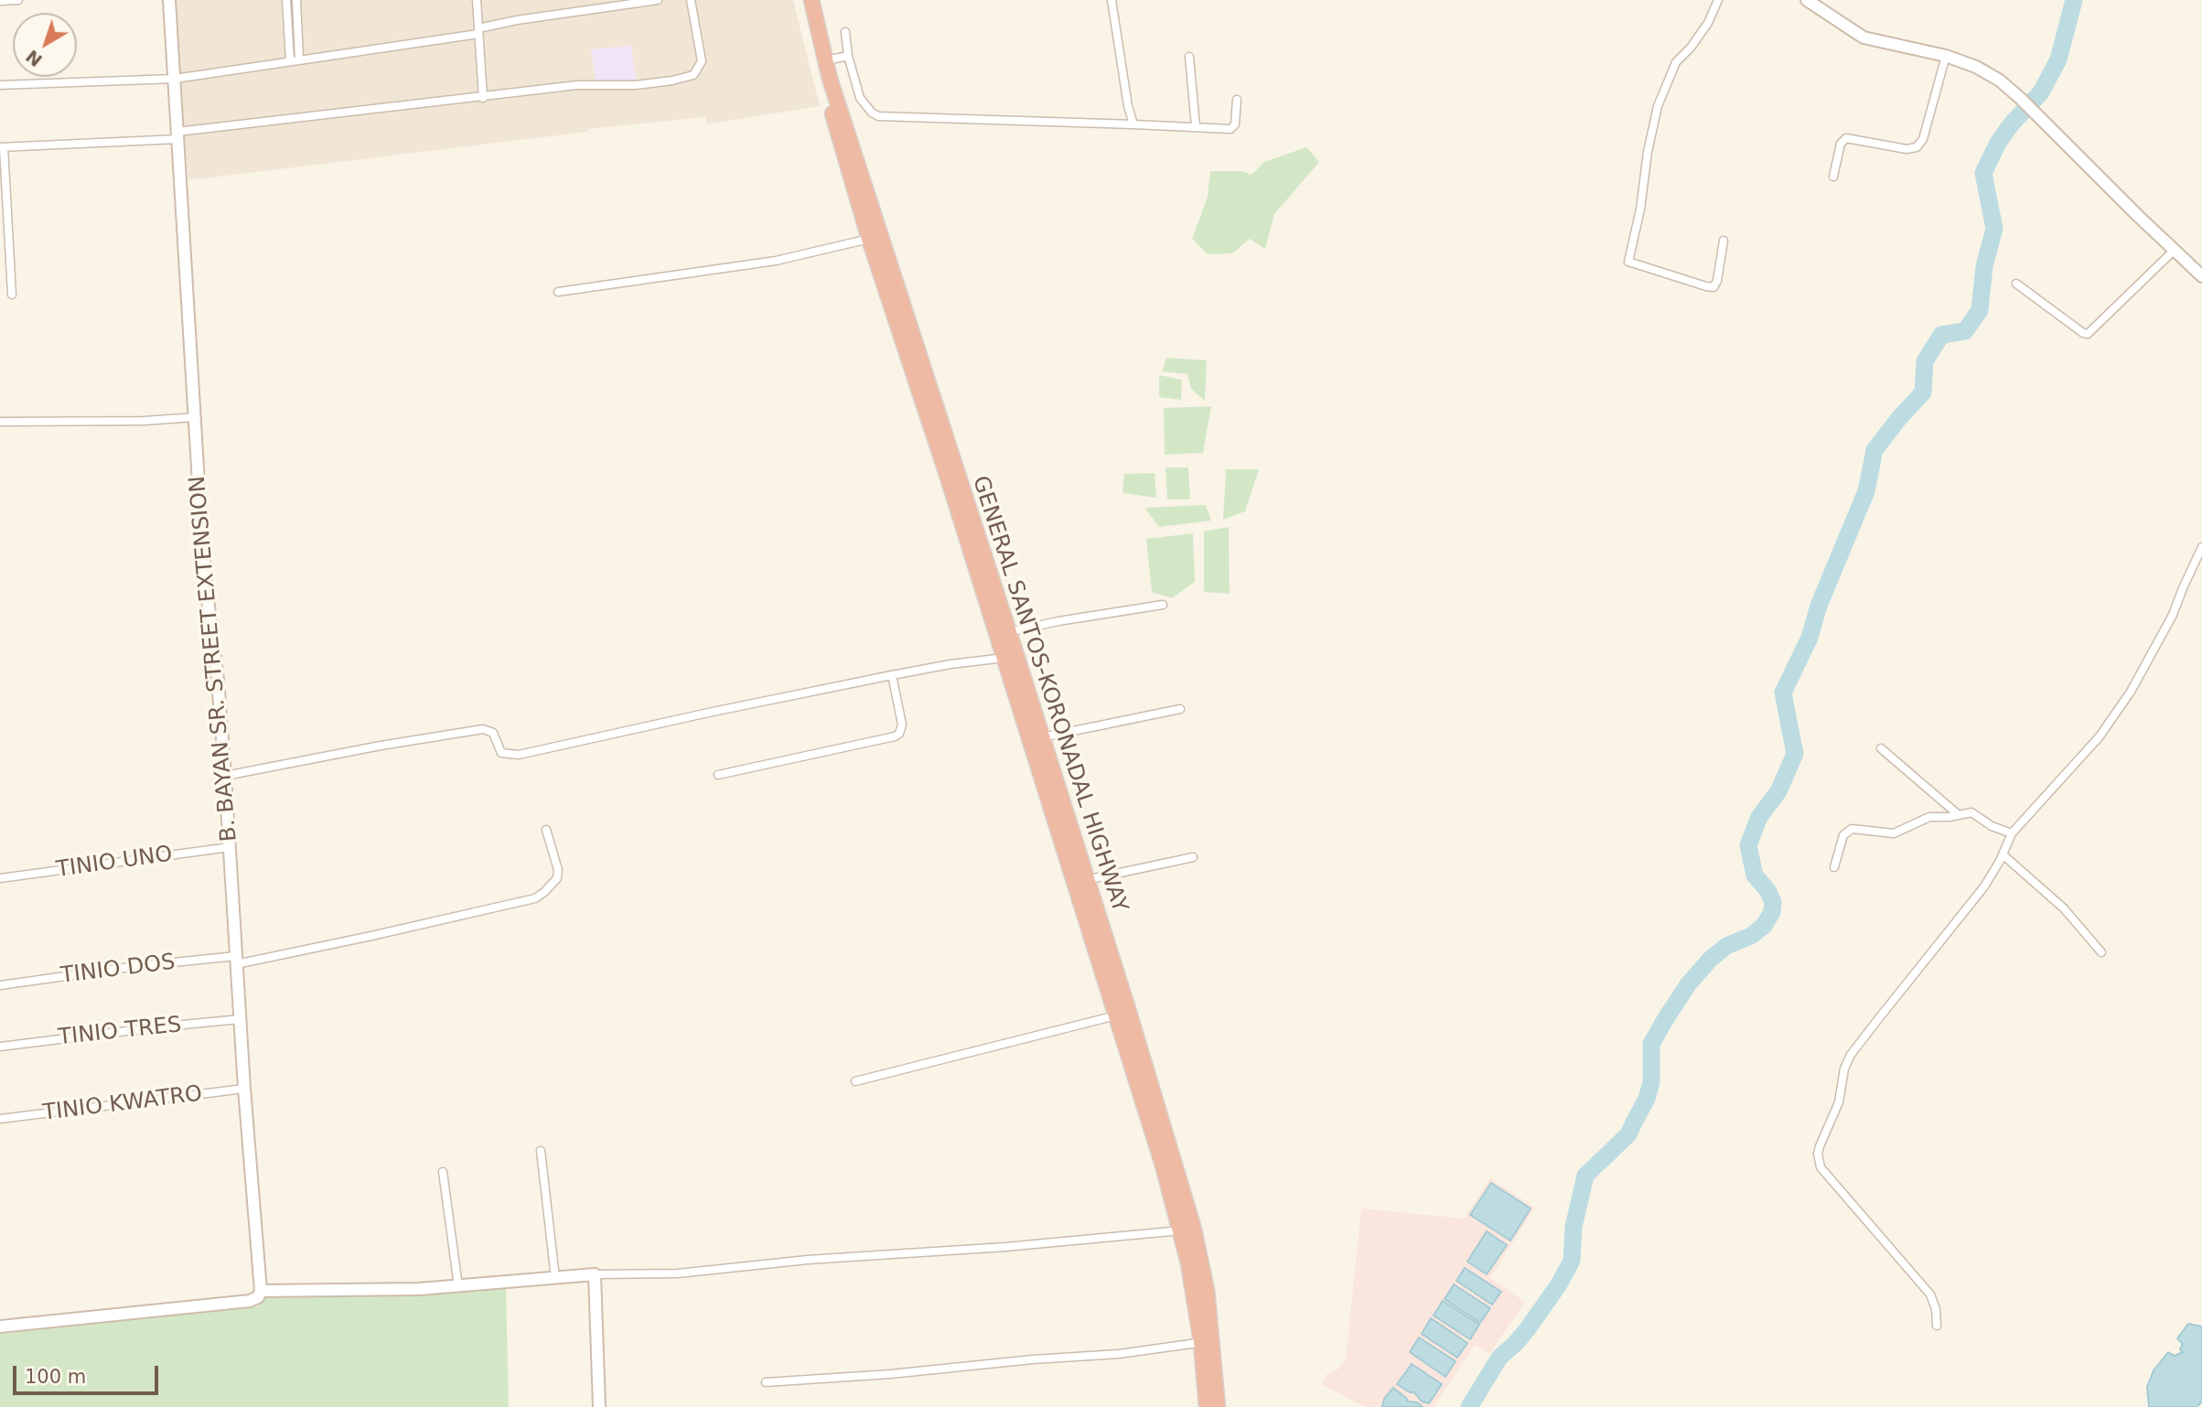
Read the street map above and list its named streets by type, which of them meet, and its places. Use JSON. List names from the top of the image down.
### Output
{
  "streets": {
    "highway": ["GENERAL SANTOS-KORONADAL HIGHWAY"],
    "street": [
      "B. BAYAN SR. STREET EXTENSION",
      "TINIO UNO",
      "TINIO DOS",
      "TINIO TRES",
      "TINIO KWATRO"
    ]
  },
  "crossings": [
    ["B. BAYAN SR. STREET EXTENSION", "TINIO UNO"],
    ["B. BAYAN SR. STREET EXTENSION", "TINIO DOS"],
    ["B. BAYAN SR. STREET EXTENSION", "TINIO TRES"],
    ["B. BAYAN SR. STREET EXTENSION", "TINIO KWATRO"]
  ],
  "scale_bar": "100 m",
  "north": "bottom left"
}
